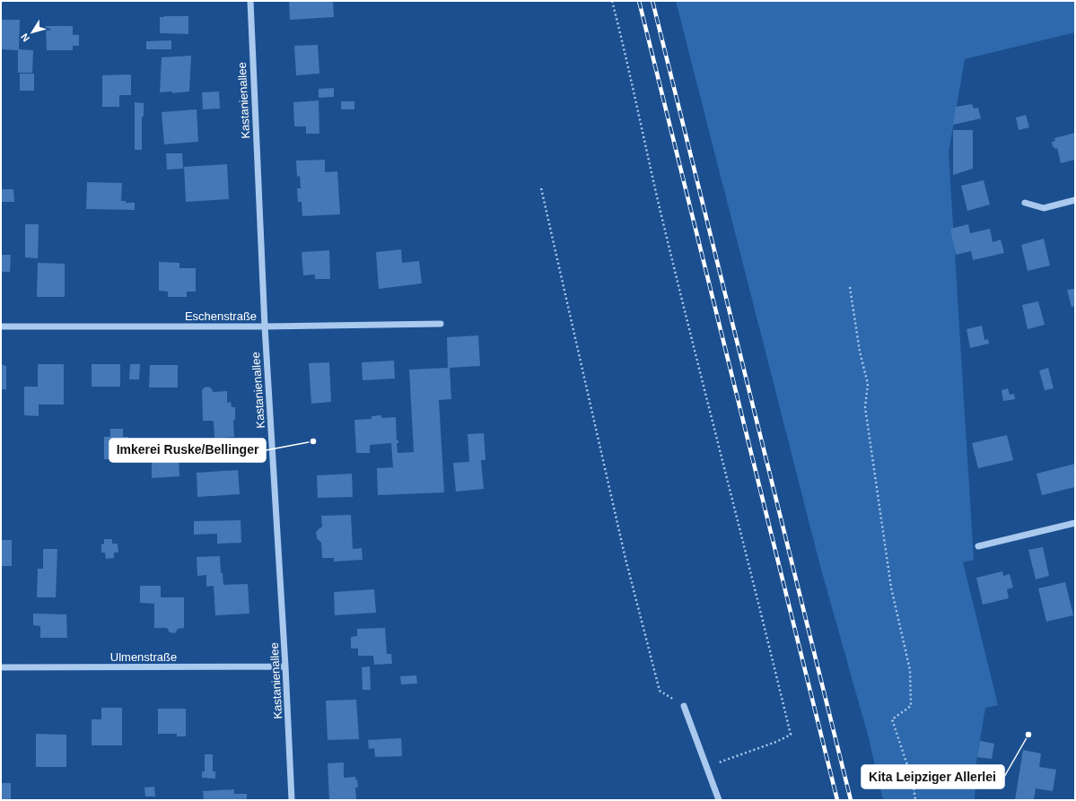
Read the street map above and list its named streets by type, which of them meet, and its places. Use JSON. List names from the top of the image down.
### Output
{
  "streets": {
    "street": ["Kastanienallee", "Eschenstraße", "Ulmenstraße"]
  },
  "crossings": [
    ["Kastanienallee", "Eschenstraße"],
    ["Kastanienallee", "Ulmenstraße"]
  ],
  "places": ["Imkerei Ruske/Bellinger", "Kita Leipziger Allerlei"],
  "north": "bottom left"
}
